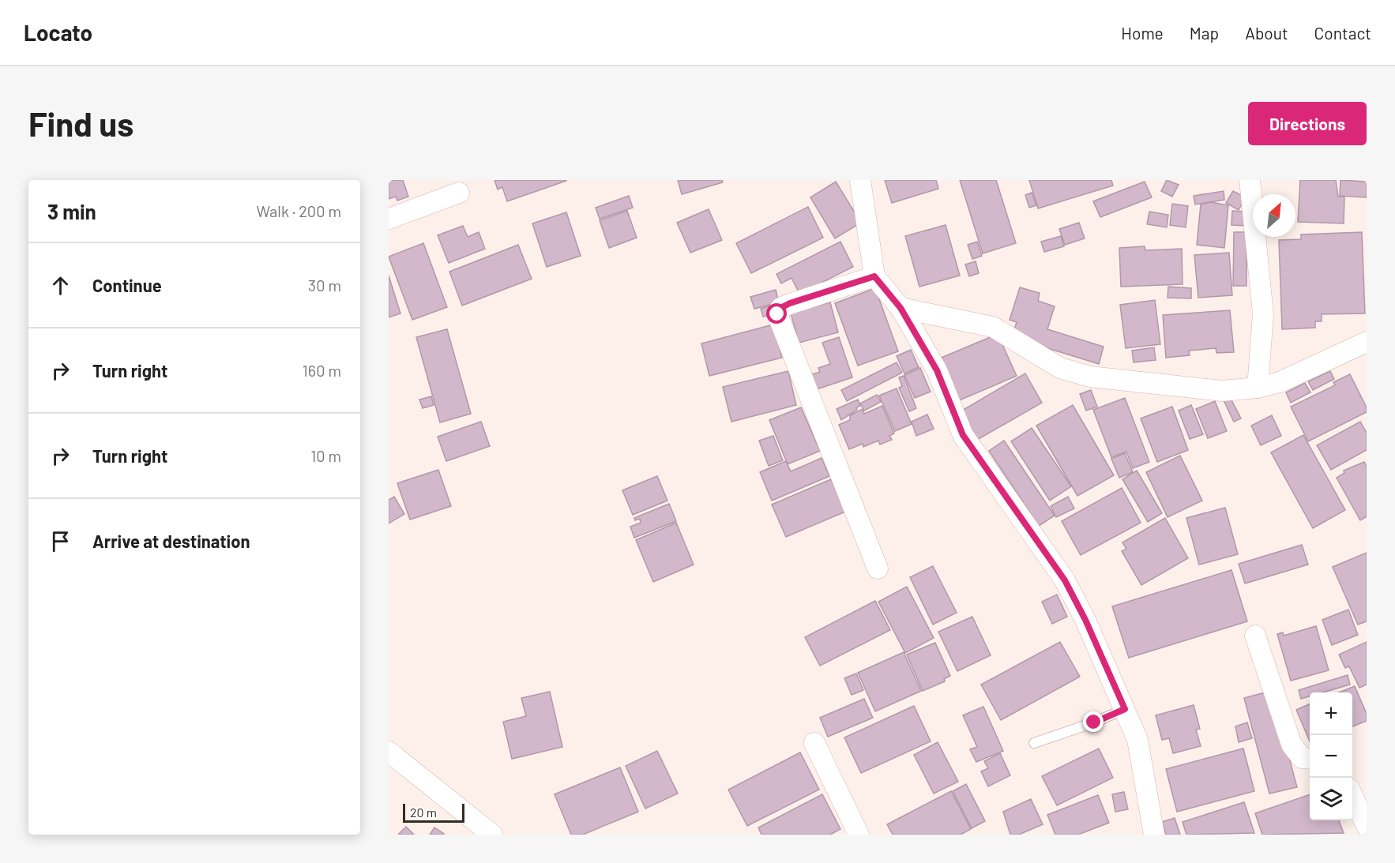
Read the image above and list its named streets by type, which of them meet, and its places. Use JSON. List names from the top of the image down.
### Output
{
  "scale_bar": "20 m",
  "north": "top right",
  "page": {
    "header": "Locato",
    "nav": [
      "Home",
      "Map",
      "About",
      "Contact"
    ],
    "buttons": "Directions",
    "title": "Find us",
    "heading": ["3 min", "Walk · 200 m"],
    "list": [
      ["Continue", "30 m"],
      ["Turn right", "160 m"],
      ["Turn right", "10 m"],
      "Arrive at destination"
    ],
    "map_buttons": ["+", "−"],
    "scale": "20 m"
  }
}
